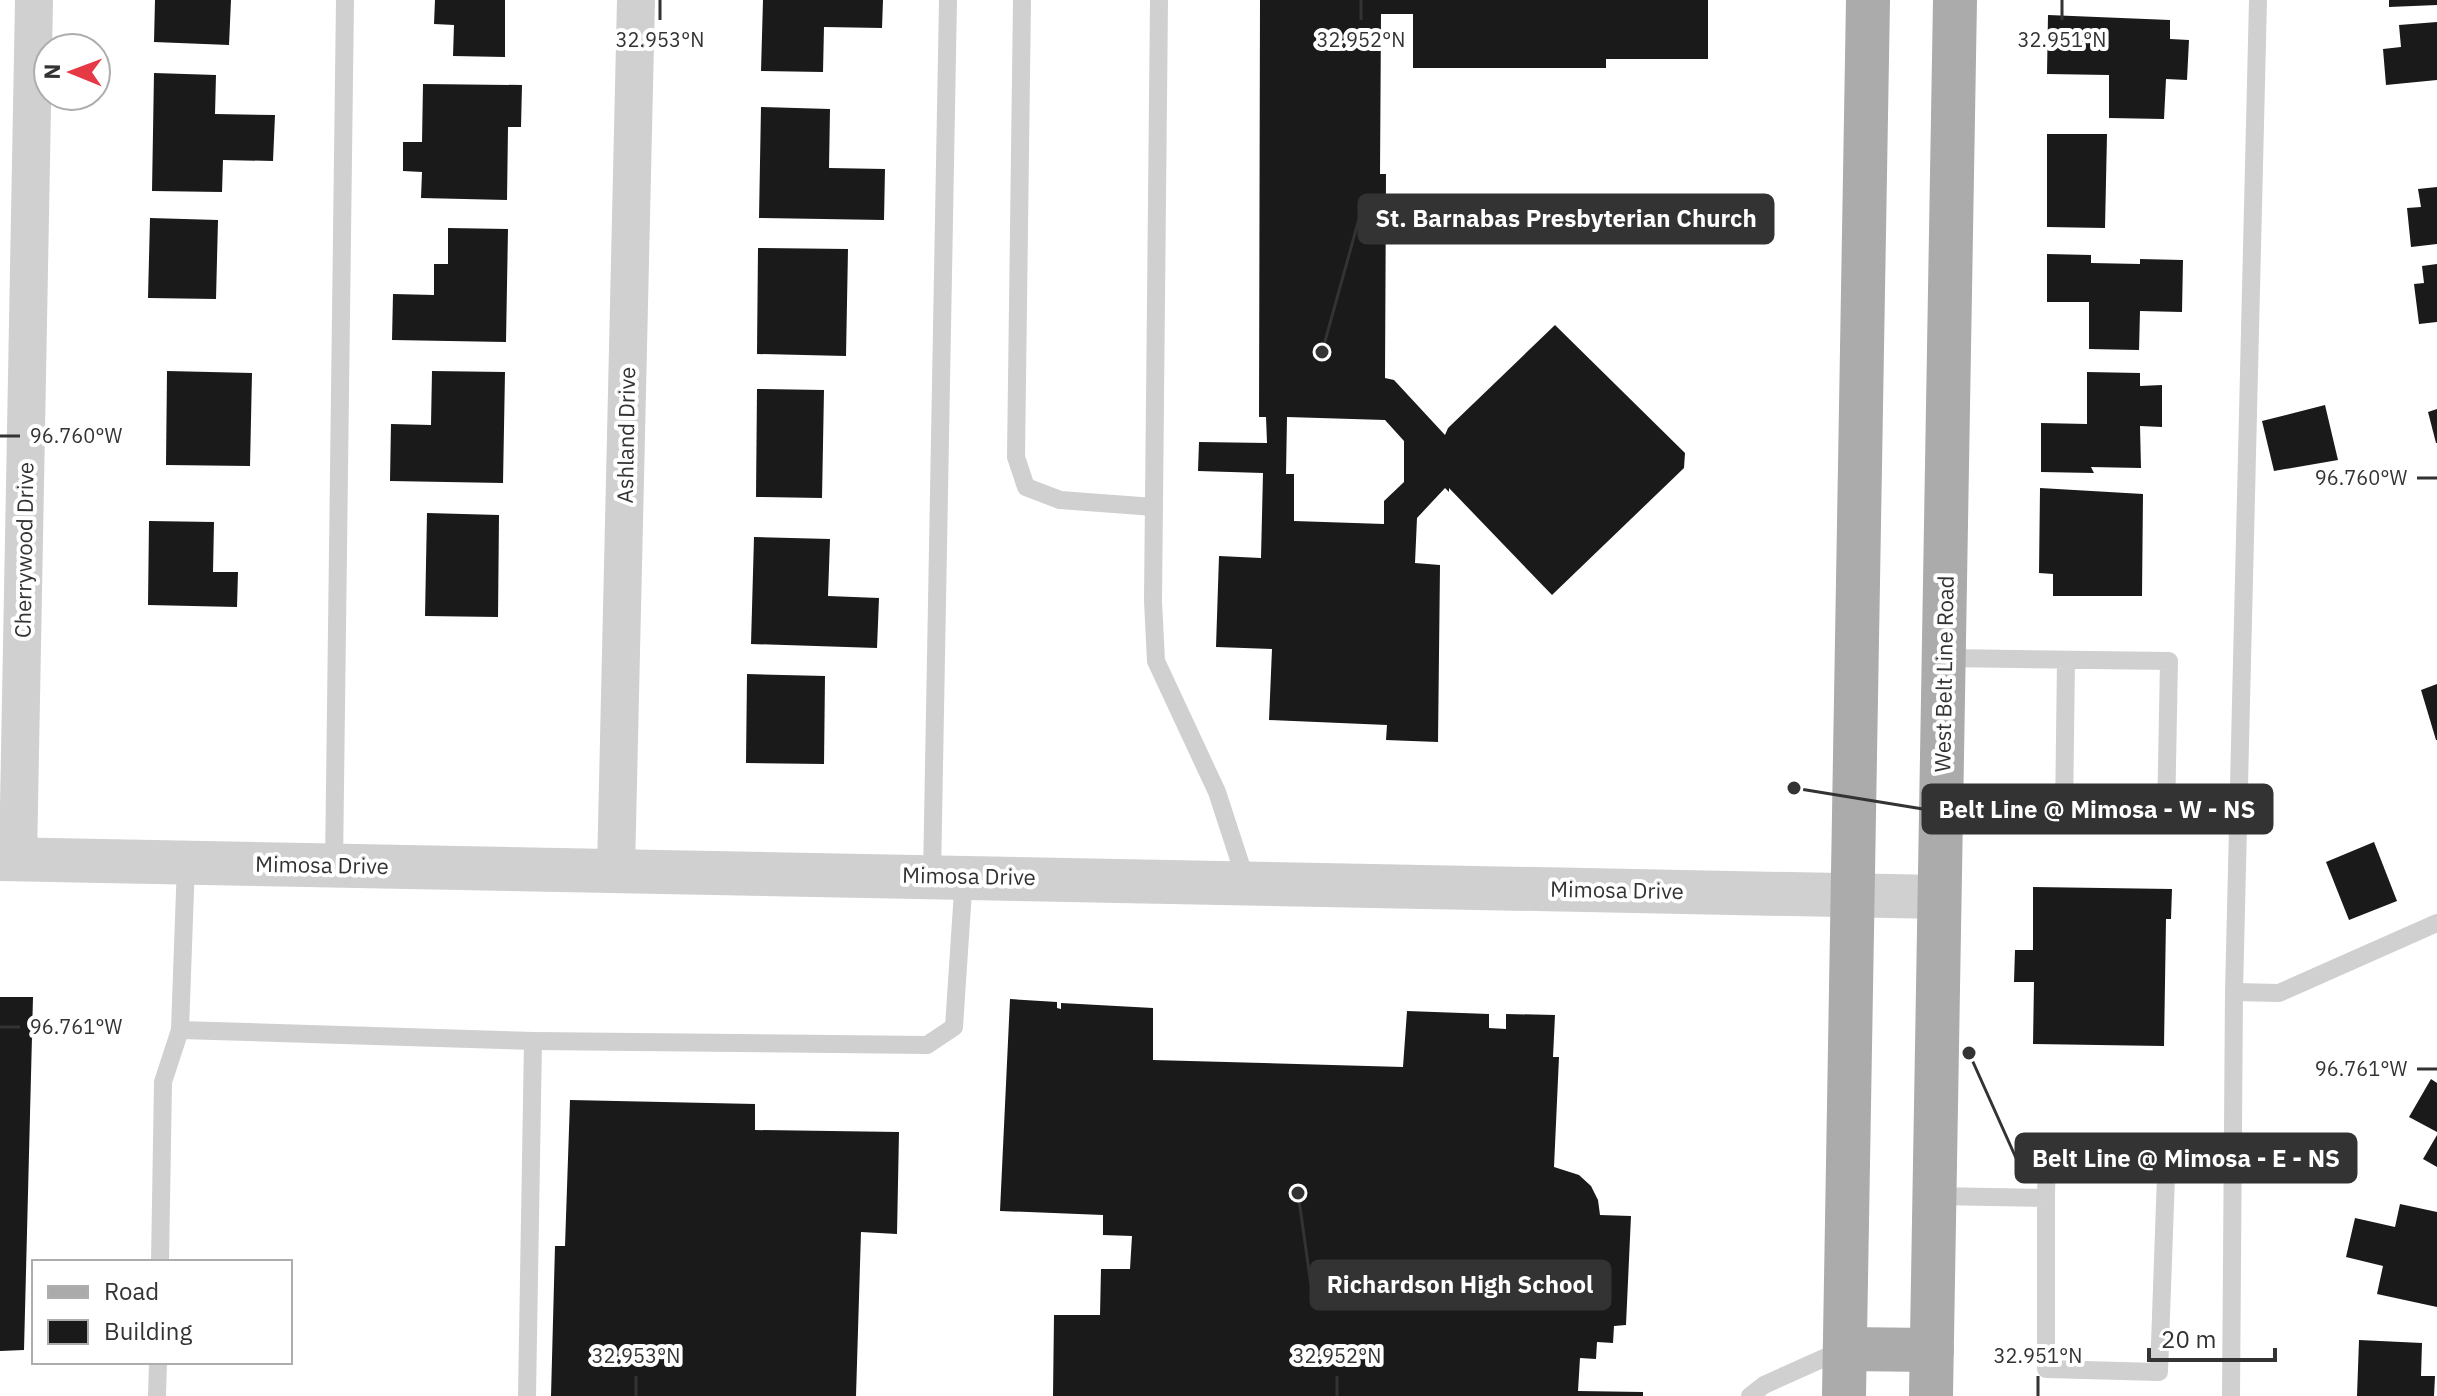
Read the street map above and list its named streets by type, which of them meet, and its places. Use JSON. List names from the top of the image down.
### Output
{
  "streets": {
    "main road": ["West Belt Line Road"],
    "street": ["Ashland Drive", "Cherrywood Drive", "Mimosa Drive"]
  },
  "crossings": [
    ["Ashland Drive", "Mimosa Drive"],
    ["Cherrywood Drive", "Mimosa Drive"],
    ["West Belt Line Road", "Mimosa Drive"]
  ],
  "places": [
    "St. Barnabas Presbyterian Church",
    "Belt Line @ Mimosa - W - NS",
    "Belt Line @ Mimosa - E - NS",
    "Richardson High School"
  ],
  "legend": ["Road", "Building"],
  "scale_bar": "20 m",
  "north": "left",
  "coordinates": [
    "32.953°N",
    "32.952°N",
    "32.951°N",
    "96.760°W",
    "96.761°W"
  ]
}
